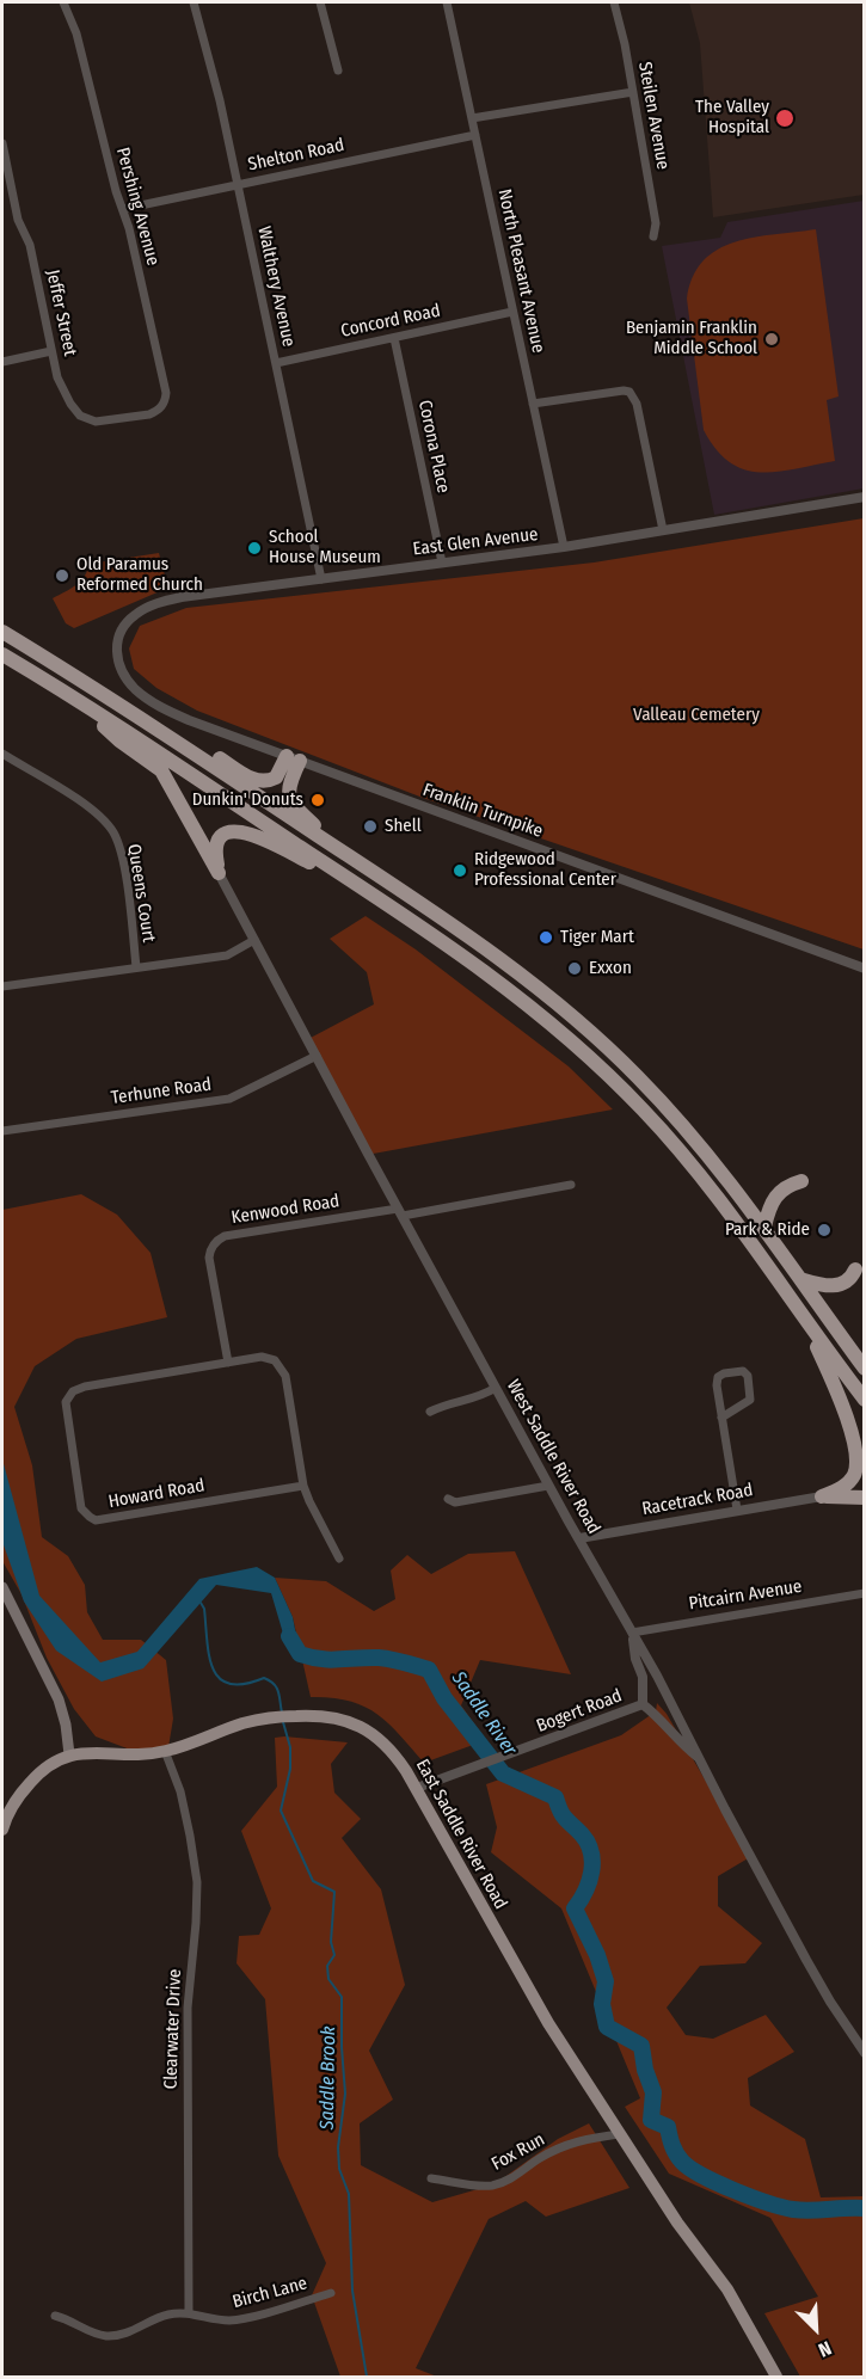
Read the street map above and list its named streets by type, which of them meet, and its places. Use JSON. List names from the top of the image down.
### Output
{
  "streets": {
    "main road": ["East Saddle River Road"],
    "street": [
      "Steilen Avenue",
      "Shelton Road",
      "Pershing Avenue",
      "North Pleasant Avenue",
      "Walthery Avenue",
      "Jeffer Street",
      "Concord Road",
      "Corona Place",
      "East Glen Avenue",
      "Franklin Turnpike",
      "Queens Court",
      "Terhune Road",
      "Kenwood Road",
      "West Saddle River Road",
      "Howard Road",
      "Racetrack Road",
      "Pitcairn Avenue",
      "Bogert Road",
      "Clearwater Drive",
      "Fox Run",
      "Birch Lane"
    ]
  },
  "crossings": [
    ["Shelton Road", "Pershing Avenue"],
    ["Shelton Road", "North Pleasant Avenue"],
    ["Shelton Road", "Walthery Avenue"],
    ["Pershing Avenue", "Jeffer Street"],
    ["North Pleasant Avenue", "Concord Road"],
    ["North Pleasant Avenue", "East Glen Avenue"],
    ["Walthery Avenue", "Concord Road"],
    ["Walthery Avenue", "East Glen Avenue"],
    ["Concord Road", "Corona Place"],
    ["Corona Place", "East Glen Avenue"],
    ["East Glen Avenue", "Franklin Turnpike"],
    ["Terhune Road", "West Saddle River Road"],
    ["Kenwood Road", "West Saddle River Road"],
    ["Kenwood Road", "Howard Road"],
    ["West Saddle River Road", "Racetrack Road"],
    ["West Saddle River Road", "Pitcairn Avenue"],
    ["West Saddle River Road", "Bogert Road"],
    ["Pitcairn Avenue", "Bogert Road"],
    ["Bogert Road", "East Saddle River Road"],
    ["East Saddle River Road", "Clearwater Drive"],
    ["East Saddle River Road", "Fox Run"],
    ["Clearwater Drive", "Birch Lane"]
  ],
  "water": ["Saddle River", "Saddle Brook"],
  "parks": ["Valleau Cemetery"],
  "places": [
    "The Valley Hospital",
    "Benjamin Franklin Middle School",
    "School House Museum",
    "Old Paramus Reformed Church",
    "Dunkin' Donuts",
    "Shell",
    "Ridgewood Professional Center",
    "Tiger Mart",
    "Exxon",
    "Park & Ride"
  ],
  "north": "bottom right"
}
